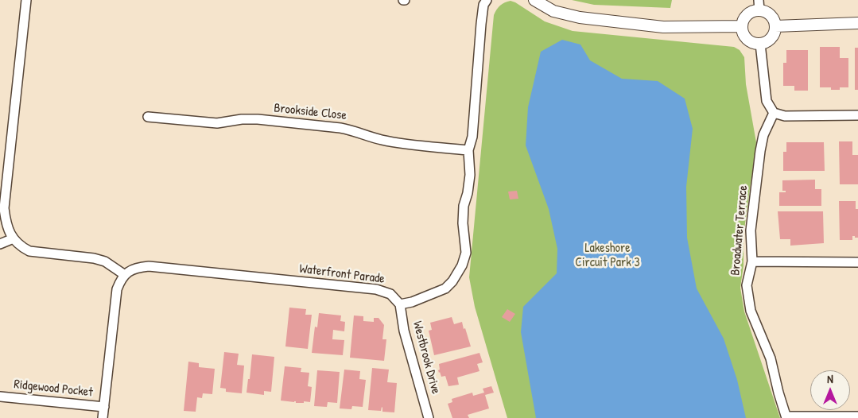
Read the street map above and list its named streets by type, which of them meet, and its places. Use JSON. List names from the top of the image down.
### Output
{
  "streets": {
    "street": [
      "Brookside Close",
      "Broadwater Terrace",
      "Waterfront Parade",
      "Westbrook Drive",
      "Ridgewood Pocket"
    ]
  },
  "crossings": [
    ["Waterfront Parade", "Westbrook Drive"]
  ],
  "parks": ["Lakeshore Circuit Park 3"],
  "north": "top"
}
